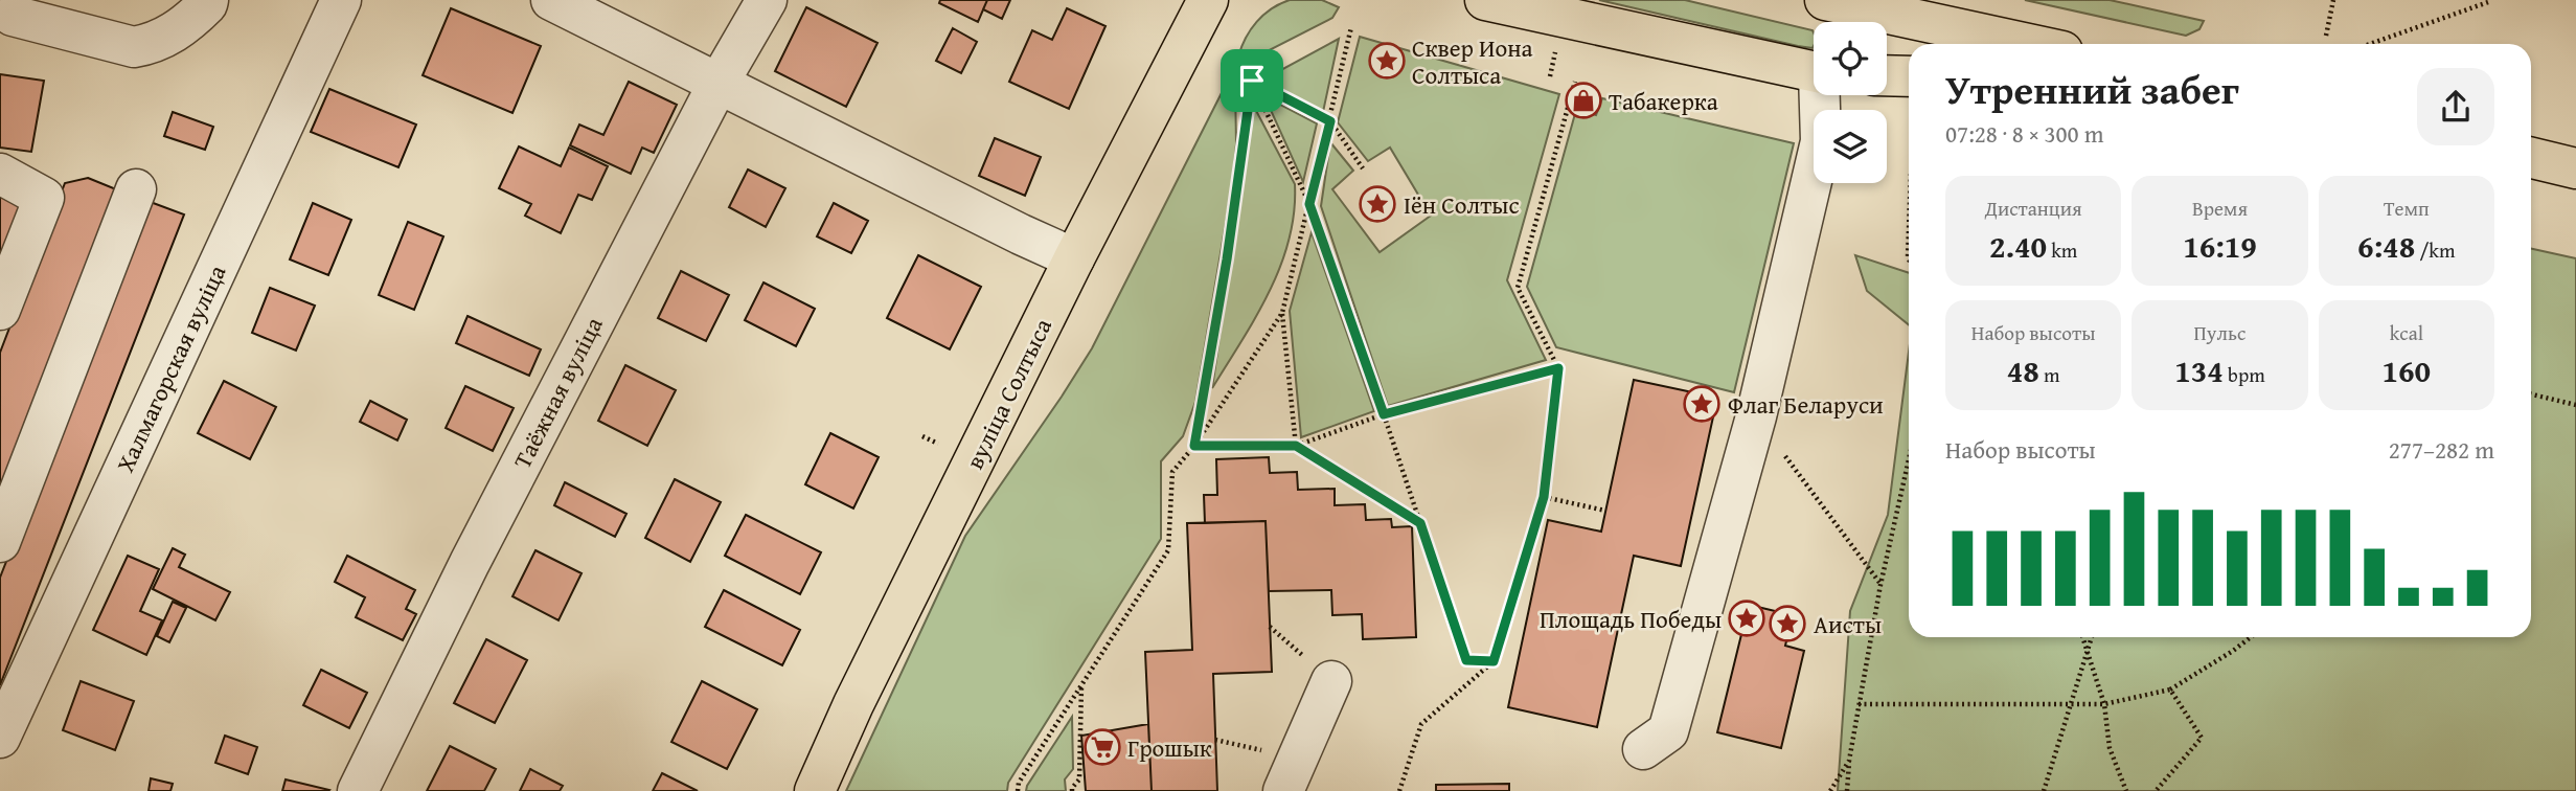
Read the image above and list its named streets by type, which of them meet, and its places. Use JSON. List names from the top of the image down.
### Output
{
  "streets": {
    "main road": ["вуліца Солтыса"],
    "street": ["Халмагорская вуліца", "Таёжная вуліца"]
  },
  "places": {
    "place": [
      "Сквер Иона Солтыса",
      "Іён Солтыс",
      "Флаг Беларуси",
      "Площадь Победы",
      "Аисты"
    ],
    "shop": ["Табакерка"],
    "supermarket": ["Грошык"]
  },
  "page": {
    "heading": ["Утренний забег", "07:28 · 8 × 300 m"],
    "stats": [
      ["Дистанция", "2.40 km"],
      ["Время", "16:19"],
      ["Темп", "6:48 /km"],
      ["Набор высоты", "48 m"],
      ["Пульс", "134 bpm"],
      ["kcal", "160"]
    ],
    "chart": ["Набор высоты", "277–282 m"]
  }
}
